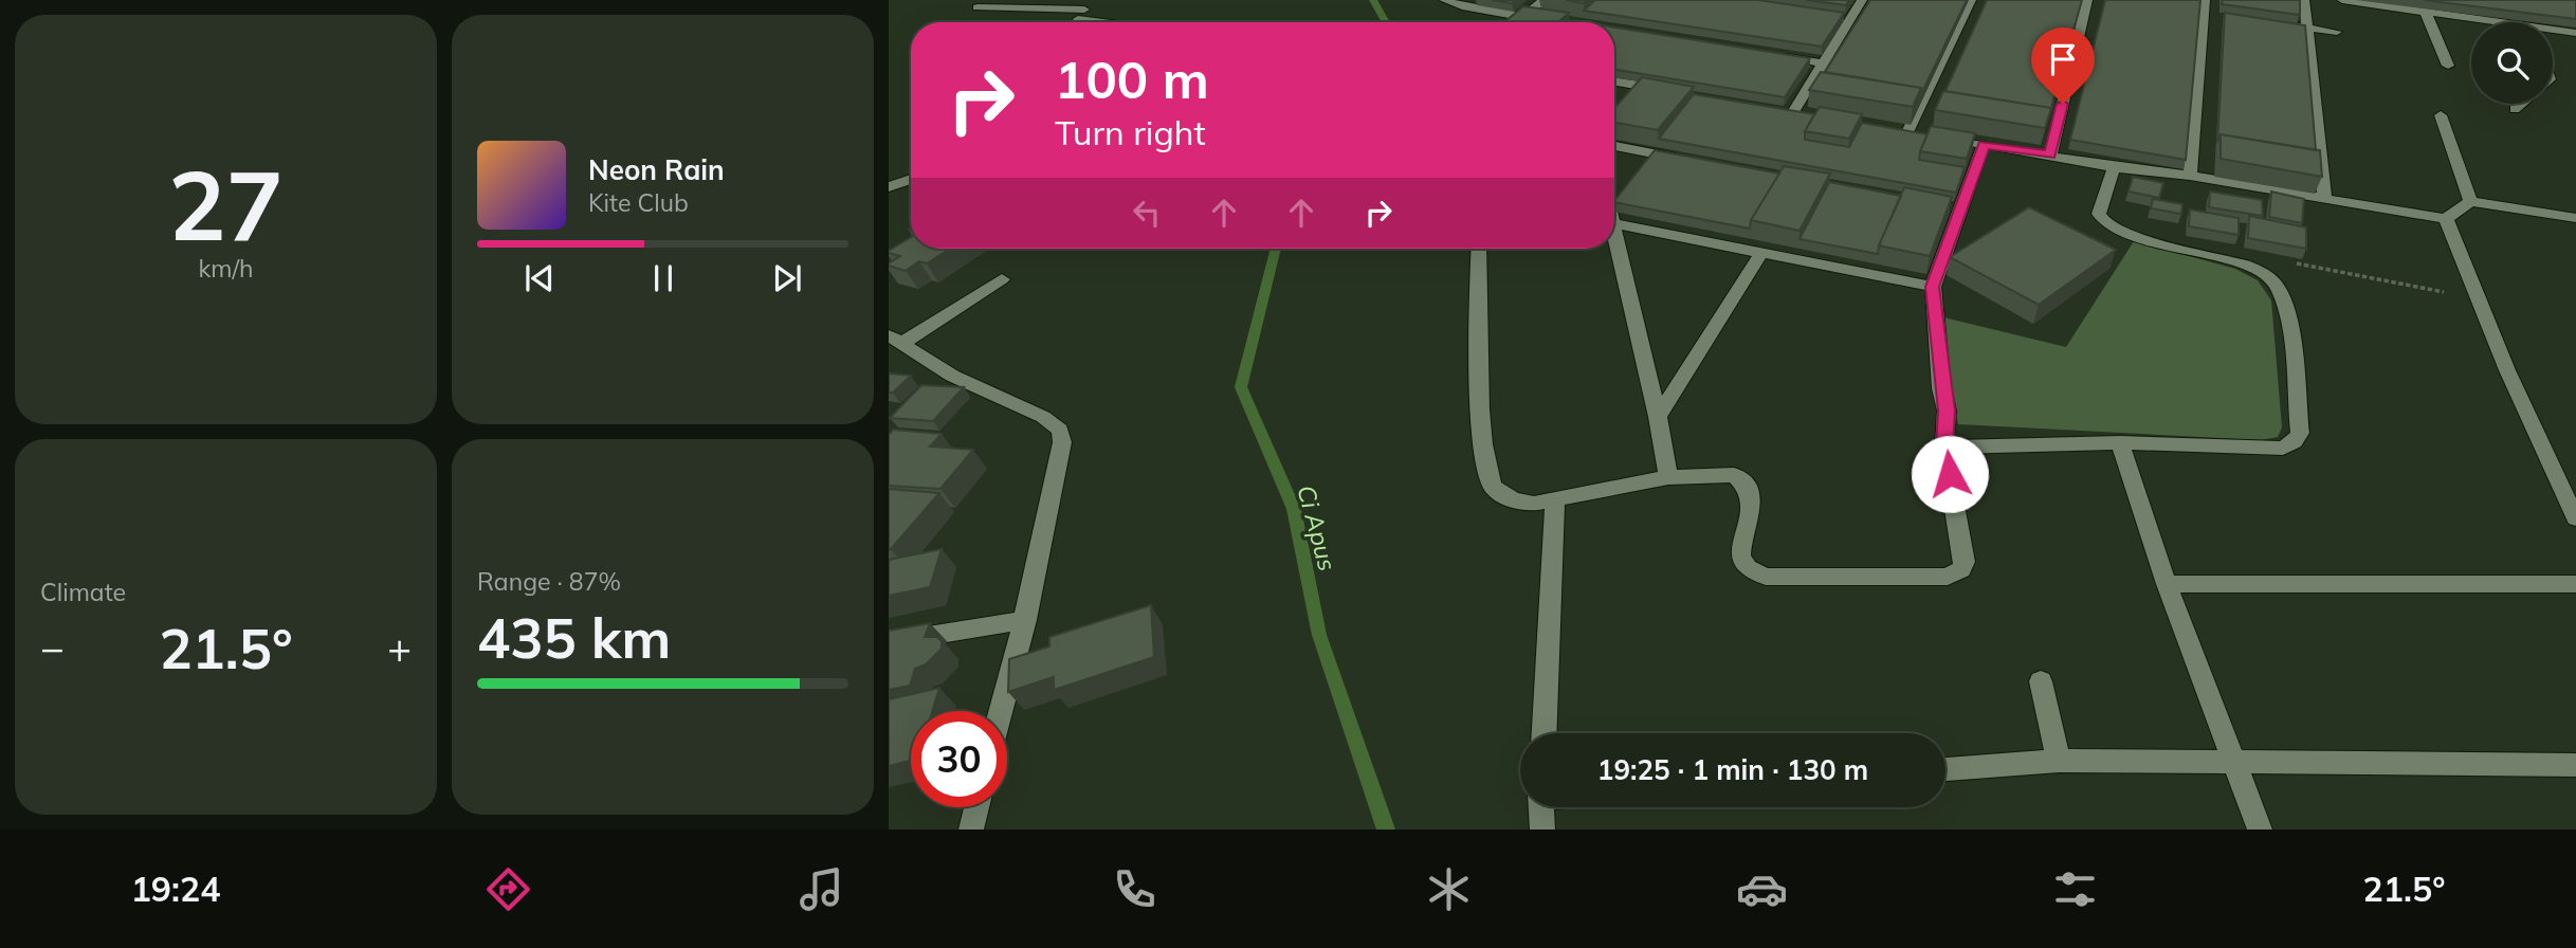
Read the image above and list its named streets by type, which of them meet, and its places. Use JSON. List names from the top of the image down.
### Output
{
  "water": ["Ci Apus"],
  "page": {
    "tile": [
      ["27", "km/h"],
      "Climate",
      ["Range · 87%", "435 km"]
    ],
    "turn": ["100 m", "Turn right"],
    "song": ["Neon Rain", "Kite Club"],
    "heat": ["−", "21.5°", "+"],
    "limit": "30",
    "trip": "19:25 · 1 min · 130 m",
    "tabs": ["19:24", "21.5°"]
  }
}
